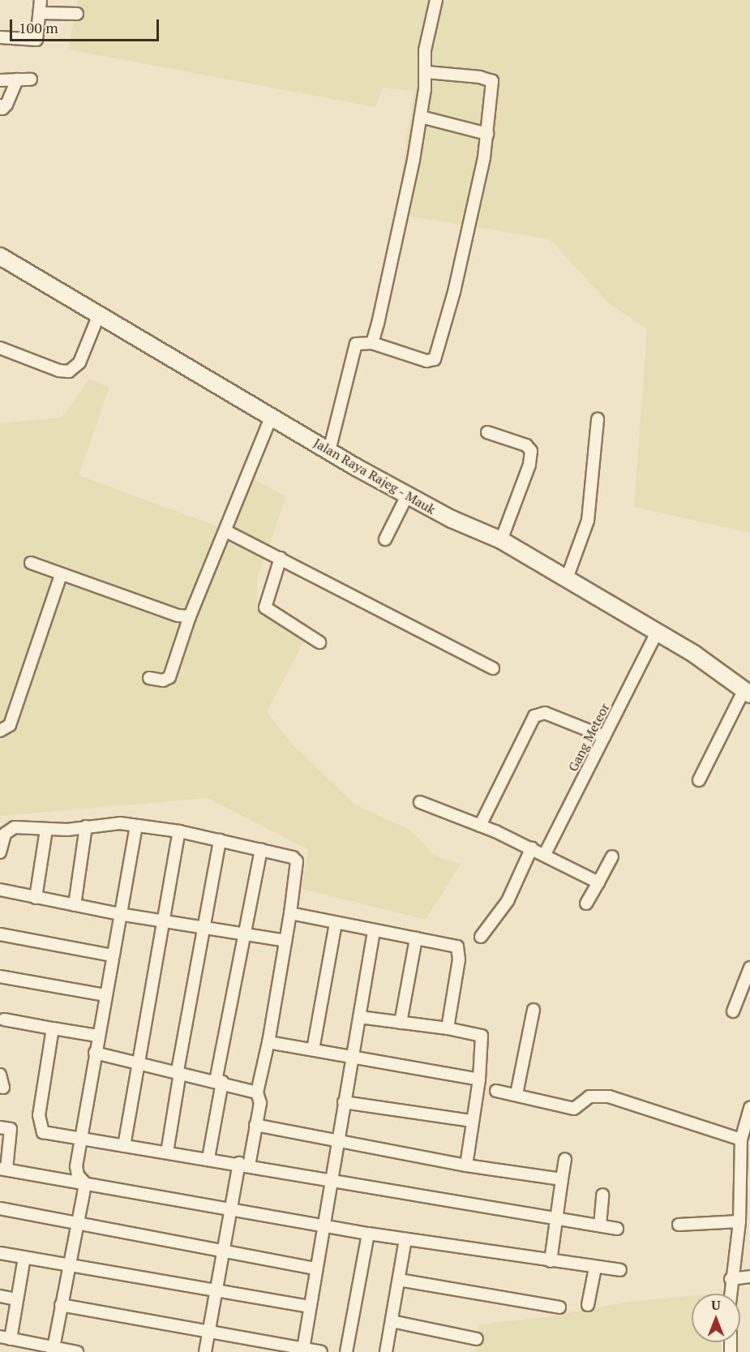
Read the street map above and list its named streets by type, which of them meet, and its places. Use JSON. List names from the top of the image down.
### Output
{
  "streets": {
    "main road": ["Jalan Raya Rajeg - Mauk"],
    "street": ["Gang Meteor"]
  },
  "crossings": [
    ["Jalan Raya Rajeg - Mauk", "Gang Meteor"]
  ],
  "scale_bar": "100 m",
  "north": "top"
}
